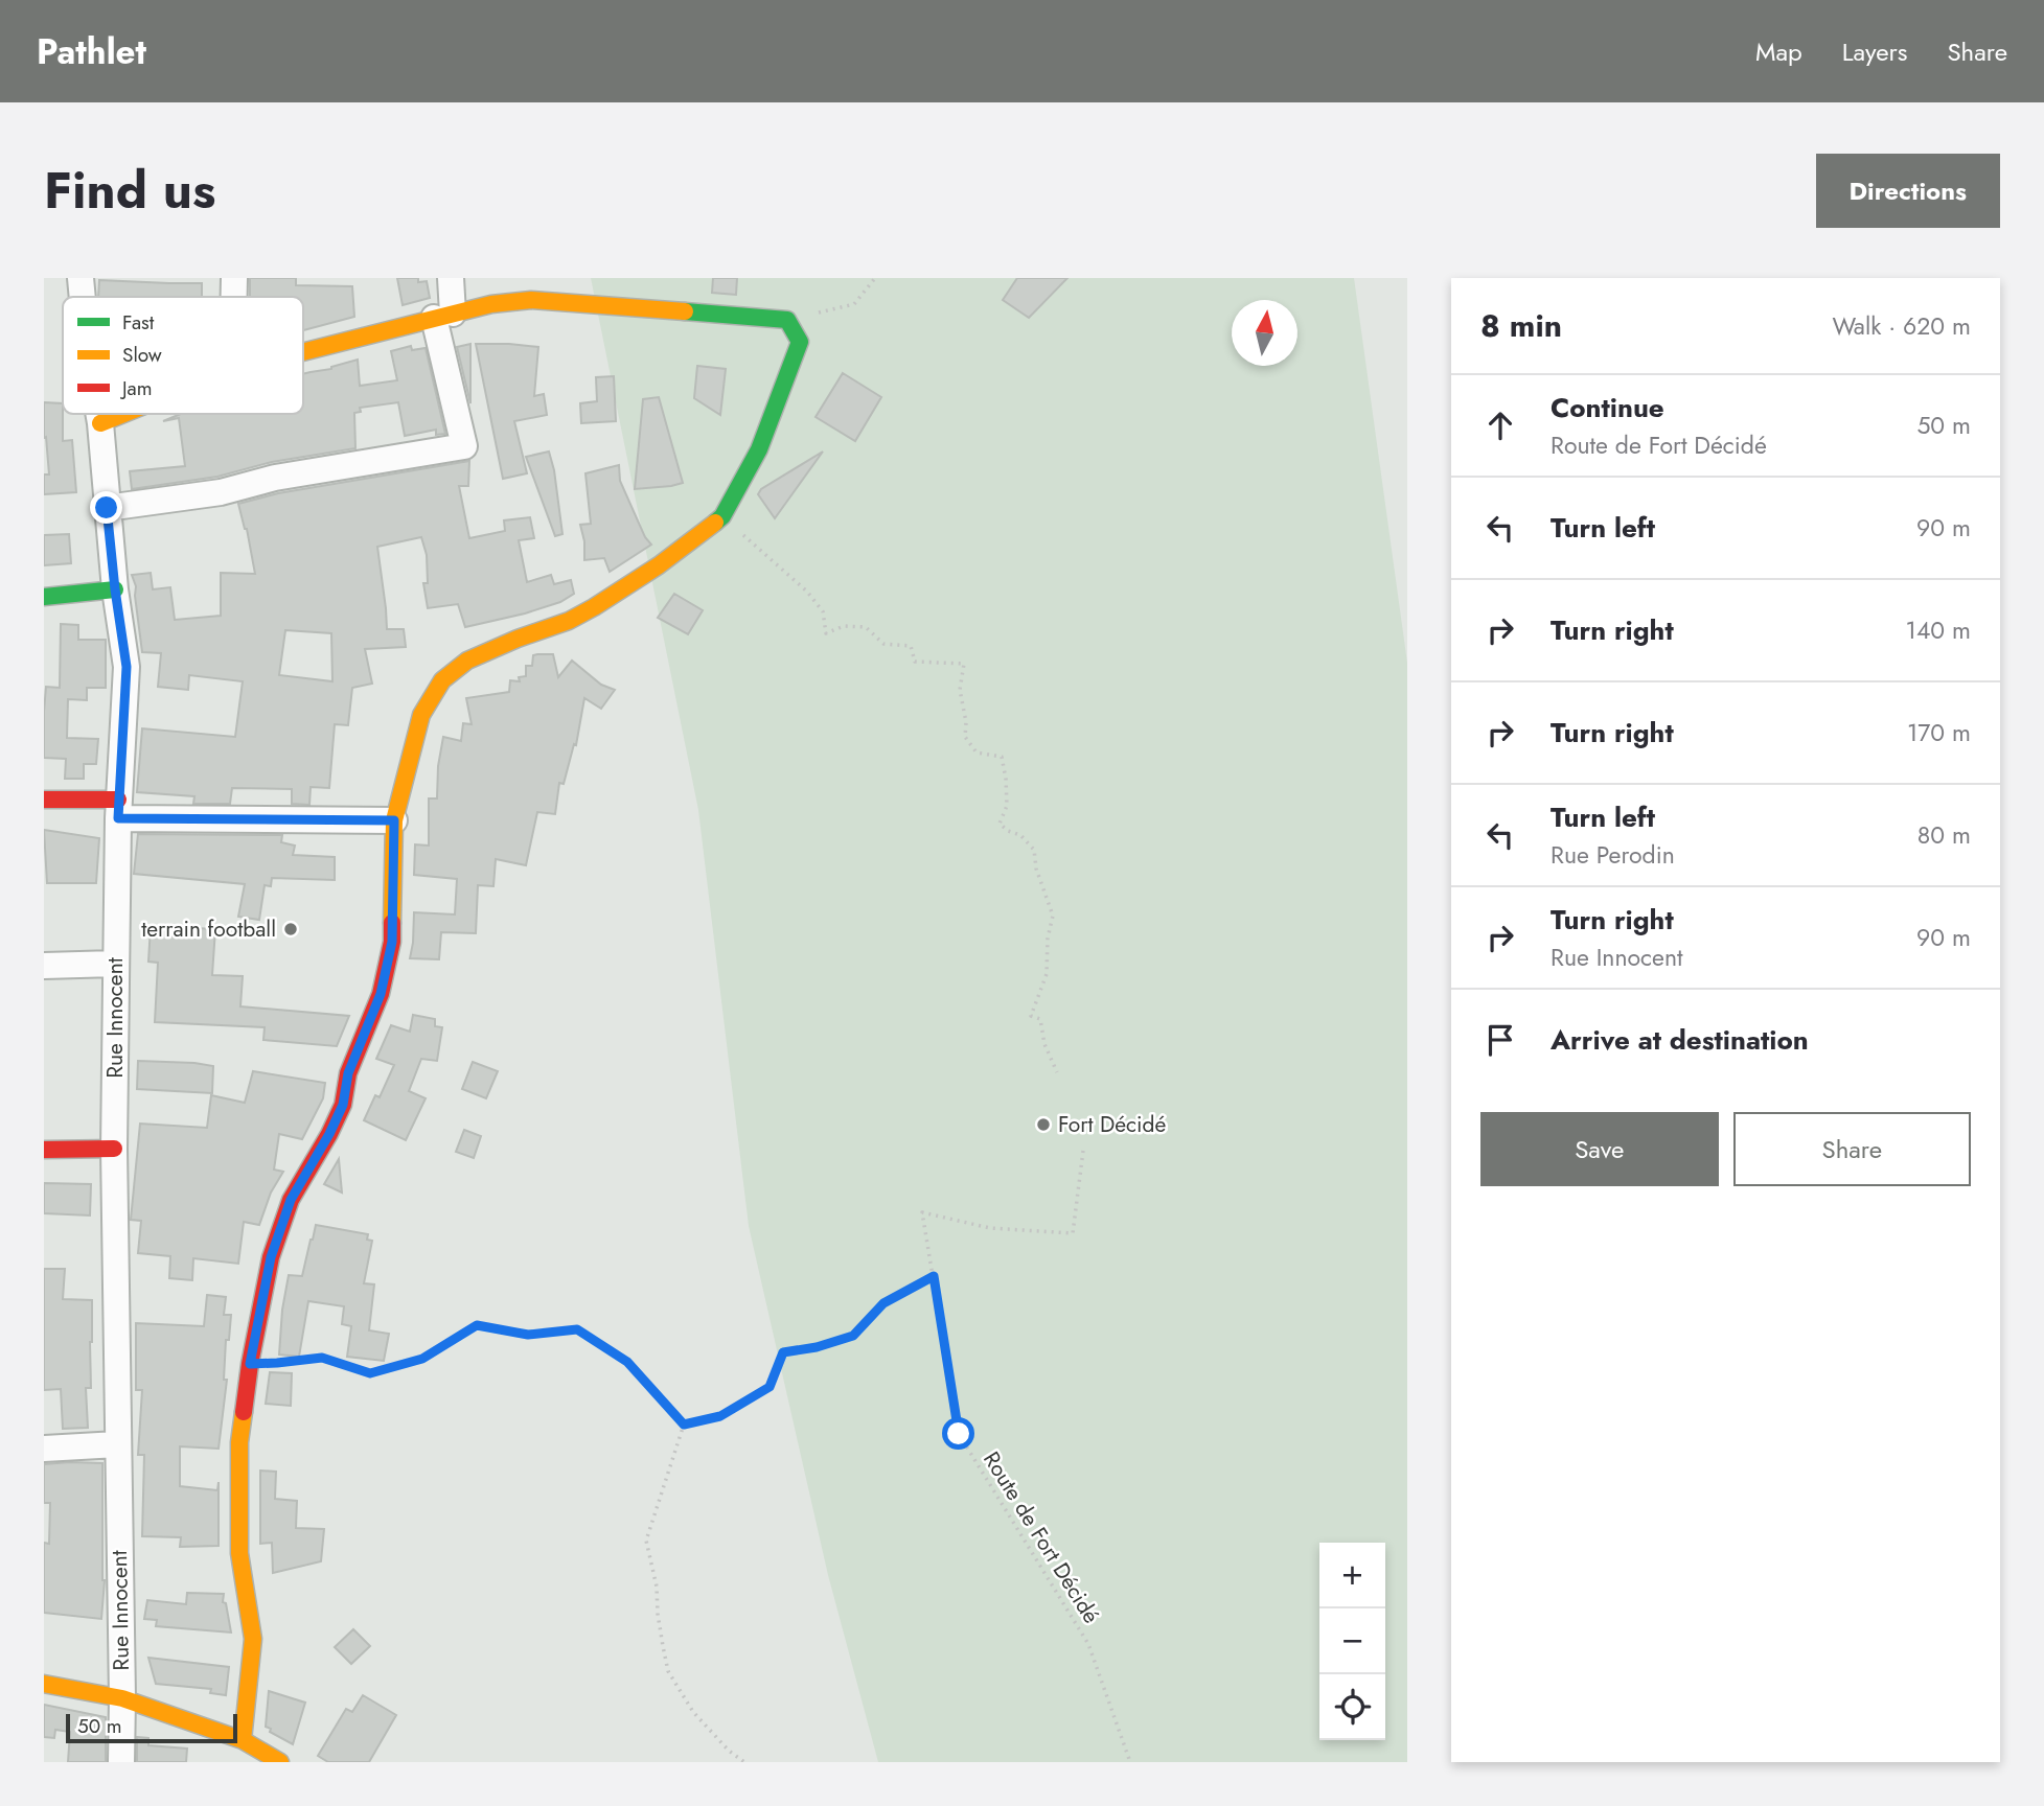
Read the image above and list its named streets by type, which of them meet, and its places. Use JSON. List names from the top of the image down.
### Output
{
  "streets": {
    "street": ["Rue Innocent"],
    "path": ["Route de Fort Décidé"]
  },
  "places": ["terrain football", "Fort Décidé"],
  "legend": ["Fast", "Slow", "Jam"],
  "scale_bar": "50 m",
  "north": "top",
  "page": {
    "header": "Pathlet",
    "nav": ["Map", "Layers", "Share"],
    "title": "Find us",
    "buttons": [
      "Directions",
      ["Save", "Share"]
    ],
    "heading": ["8 min", "Walk · 620 m"],
    "list": [
      ["Continue", "Route de Fort Décidé", "50 m"],
      ["Turn left", "90 m"],
      ["Turn right", "140 m"],
      ["Turn right", "170 m"],
      ["Turn left", "Rue Perodin", "80 m"],
      ["Turn right", "Rue Innocent", "90 m"],
      "Arrive at destination"
    ],
    "map_buttons": ["+", "−"],
    "scale": "50 m"
  }
}
